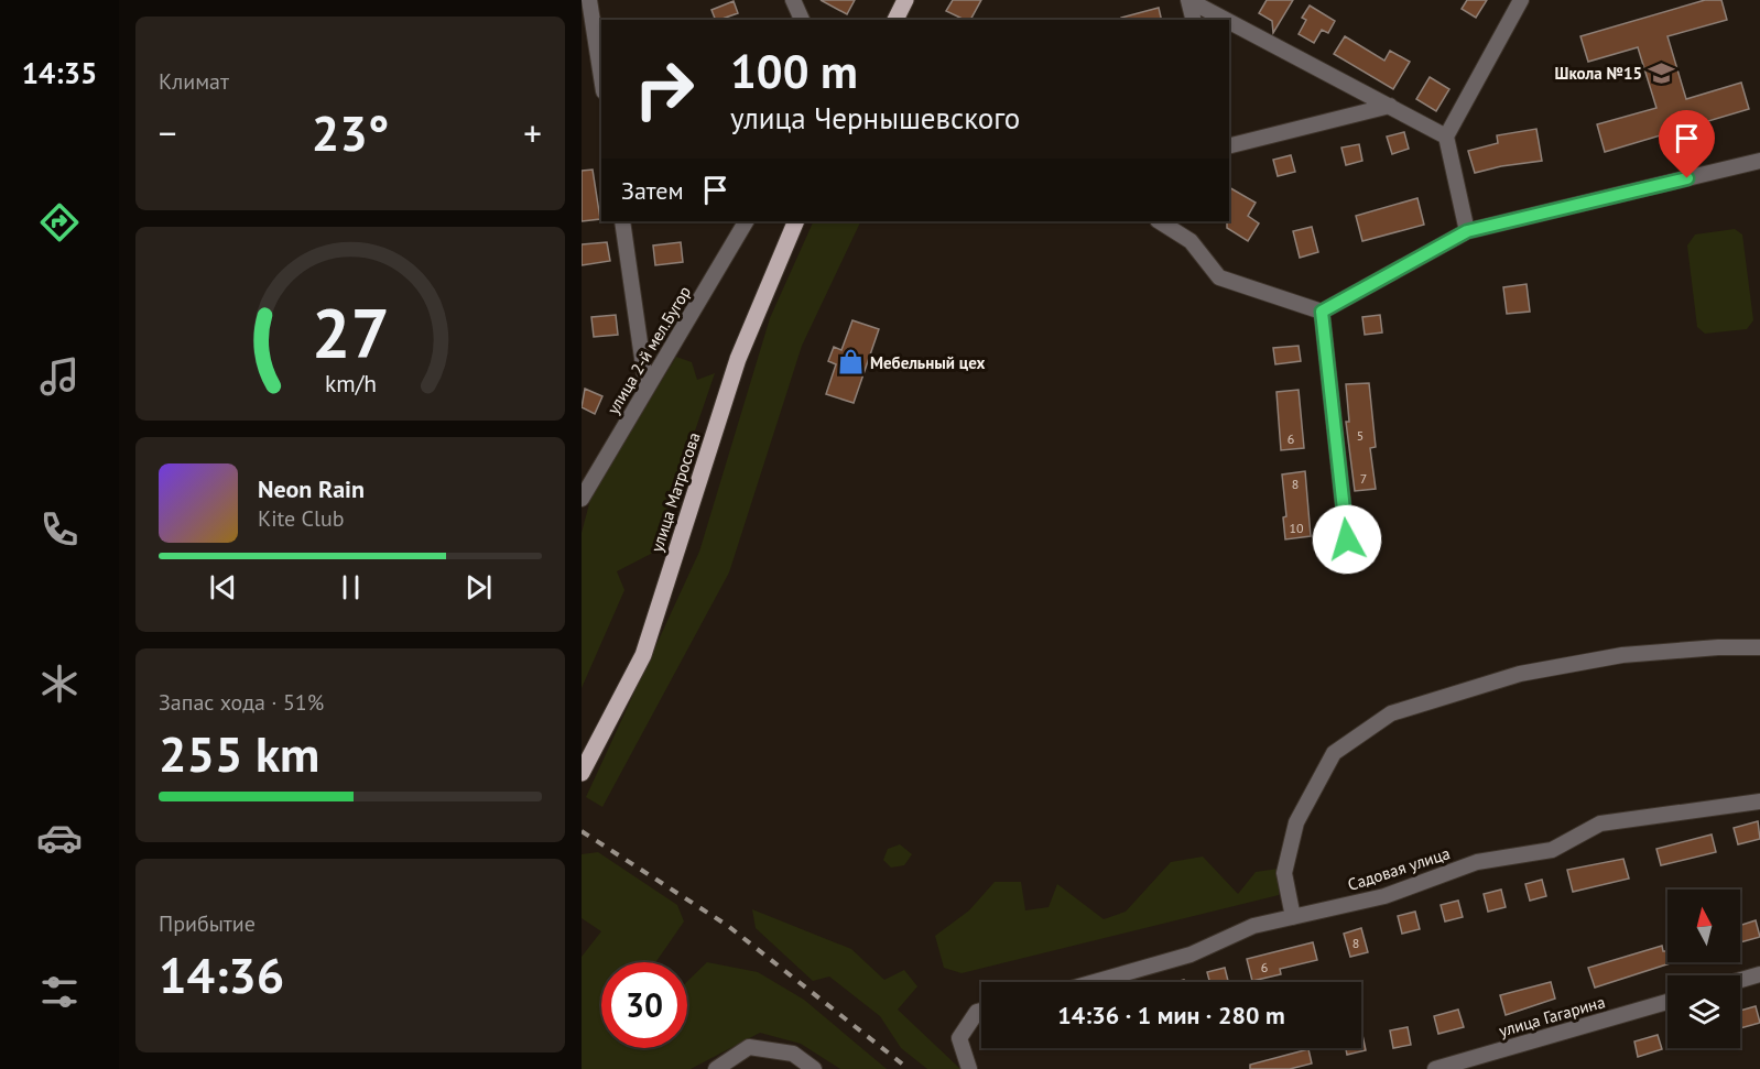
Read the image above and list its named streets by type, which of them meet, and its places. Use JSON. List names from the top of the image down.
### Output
{
  "streets": {
    "main road": ["улица Матросова"],
    "street": ["улица 2-й мел.Бугор", "Садовая улица", "улица Гагарина"]
  },
  "places": {
    "school or university": ["Школа №15"],
    "shop": ["Мебельный цех"]
  },
  "house_numbers": [
    "5",
    "6",
    "7",
    "8",
    "10",
    "8",
    "6"
  ],
  "north": "top",
  "page": {
    "tabs": "14:35",
    "tile": [
      "Климат",
      ["Запас хода · 51%", "255 km"],
      ["Прибытие", "14:36"]
    ],
    "turn": ["100 m", "улица Чернышевского"],
    "heat": ["−", "23°", "+"],
    "then": "Затем",
    "song": ["Neon Rain", "Kite Club"],
    "limit": "30",
    "trip": "14:36 · 1 мин · 280 m",
    "gauge": ["27", "km/h"]
  }
}
